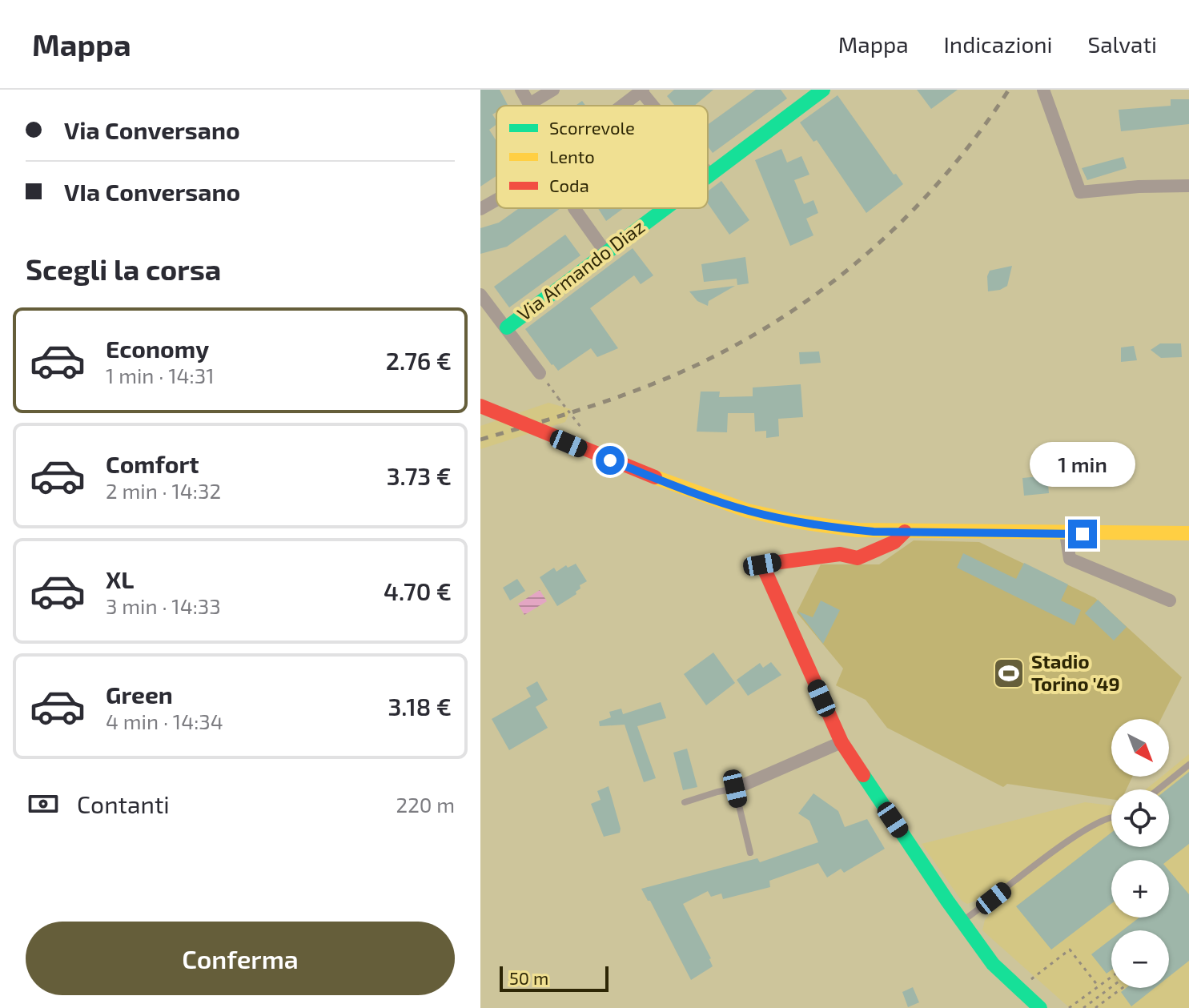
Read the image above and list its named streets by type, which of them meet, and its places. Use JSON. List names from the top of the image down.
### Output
{
  "streets": {
    "street": ["Via Armando Diaz"]
  },
  "places": {
    "sports": ["Stadio Torino '49"]
  },
  "legend": ["Scorrevole", "Lento", "Coda"],
  "scale_bar": "50 m",
  "north": "bottom right",
  "page": {
    "header": "Mappa",
    "nav": ["Mappa", "Indicazioni", "Salvati"],
    "banner": ["Via Conversano", "VIa Conversano"],
    "heading": "Scegli la corsa",
    "list": [
      {
        "name": "Economy",
        "note": "1 min · 14:31",
        "value": "2.76 €"
      },
      {
        "name": "Comfort",
        "note": "2 min · 14:32",
        "value": "3.73 €"
      },
      {
        "name": "XL",
        "note": "3 min · 14:33",
        "value": "4.70 €"
      },
      {
        "name": "Green",
        "note": "4 min · 14:34",
        "value": "3.18 €"
      }
    ],
    "bubble": "1 min",
    "map_buttons": ["+", "−"],
    "pay": ["Contanti", "220 m"],
    "buttons": "Conferma",
    "scale": "50 m"
  }
}
